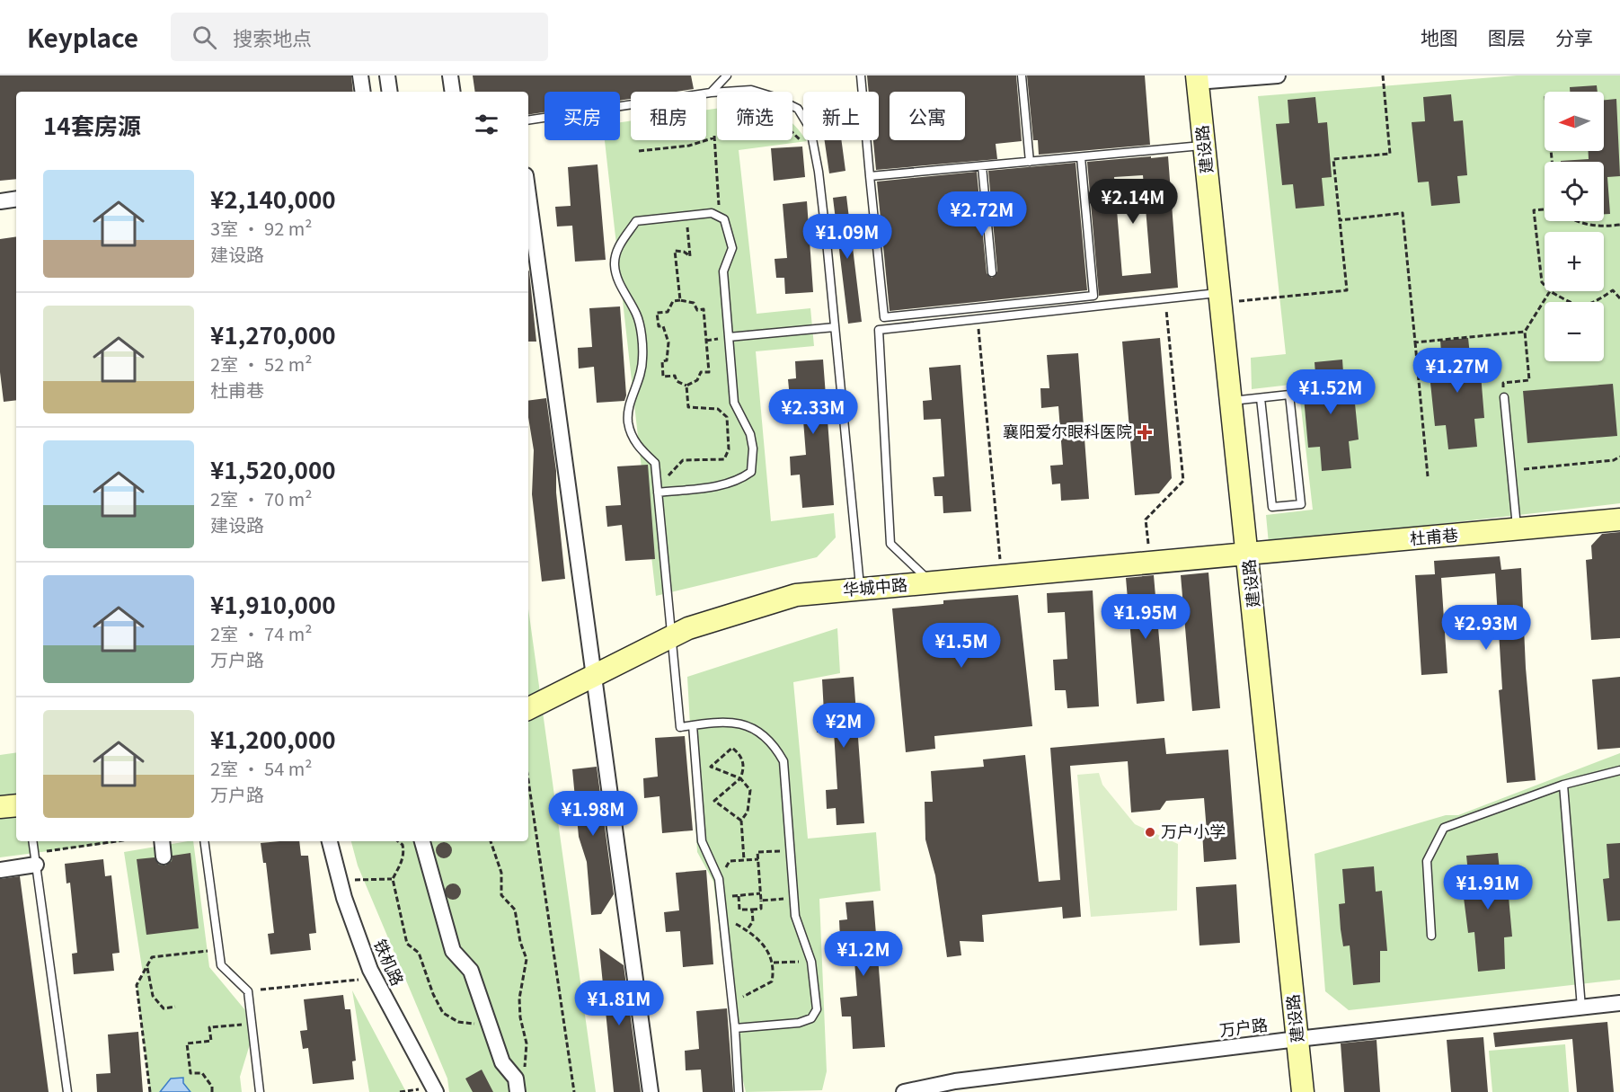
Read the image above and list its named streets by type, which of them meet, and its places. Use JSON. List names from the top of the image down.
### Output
{
  "streets": {
    "street": [
      "建设路",
      "杜甫巷",
      "华城中路",
      "铁机路",
      "万户路"
    ]
  },
  "crossings": [
    ["建设路", "杜甫巷"],
    ["建设路", "华城中路"],
    ["建设路", "万户路"],
    ["杜甫巷", "华城中路"]
  ],
  "places": {
    "health": ["襄阳爱尔眼科医院"],
    "other": ["万户小学"]
  },
  "north": "left",
  "page": {
    "header": "Keyplace",
    "search": "搜索地点",
    "nav": ["地图", "图层", "分享"],
    "map_buttons": ["+", "−"],
    "chip": [
      "买房",
      "租房",
      "筛选",
      "新上",
      "公寓"
    ],
    "heading": "14套房源",
    "list": [
      {
        "name": "¥2,140,000",
        "note": "3室 · 92 m² · 建设路"
      },
      {
        "name": "¥1,270,000",
        "note": "2室 · 52 m² · 杜甫巷"
      },
      {
        "name": "¥1,520,000",
        "note": "2室 · 70 m² · 建设路"
      },
      {
        "name": "¥1,910,000",
        "note": "2室 · 74 m² · 万户路"
      },
      {
        "name": "¥1,200,000",
        "note": "2室 · 54 m² · 万户路"
      }
    ],
    "price": [
      "¥2.14M",
      "¥2.72M",
      "¥1.09M",
      "¥1.27M",
      "¥1.52M",
      "¥2.33M",
      "¥1.95M",
      "¥2.93M",
      "¥1.5M",
      "¥2M",
      "¥1.98M",
      "¥1.91M",
      "¥1.2M",
      "¥1.81M"
    ]
  }
}
